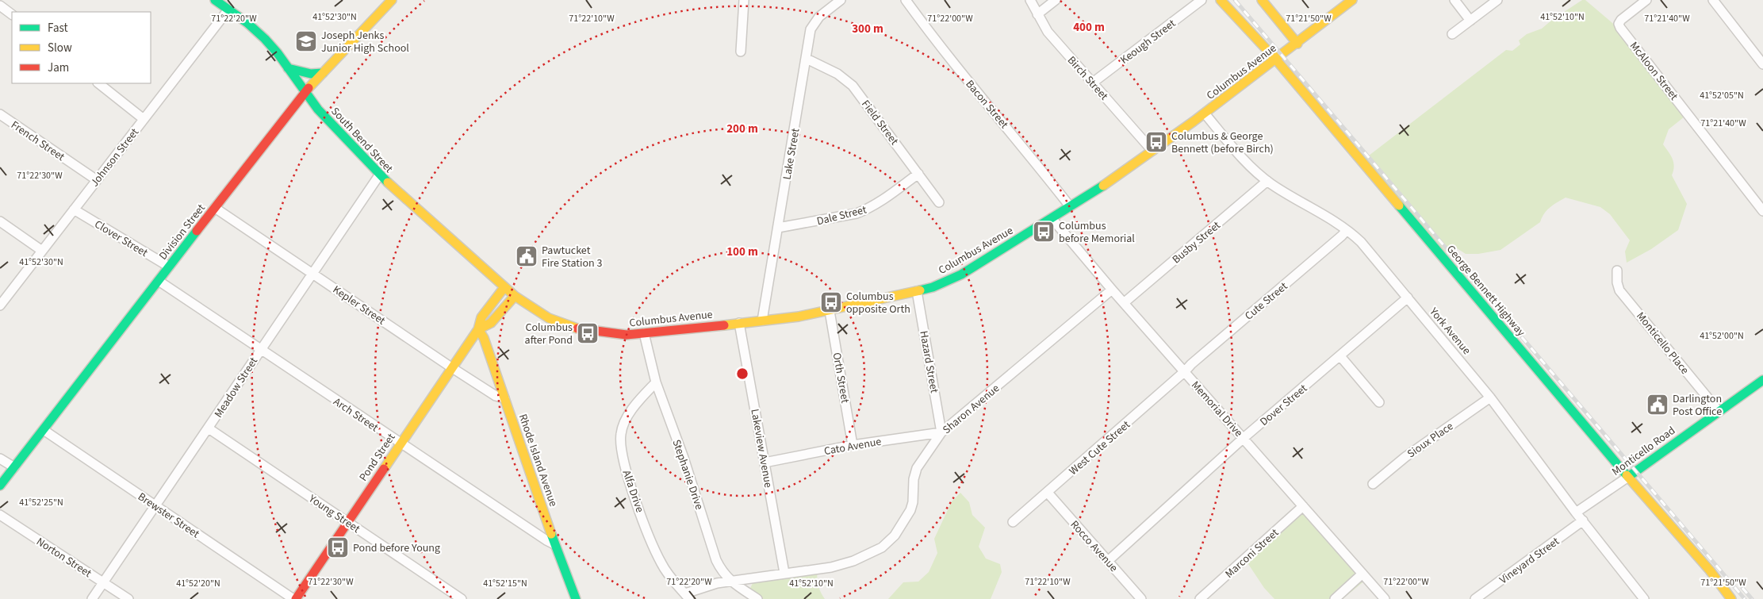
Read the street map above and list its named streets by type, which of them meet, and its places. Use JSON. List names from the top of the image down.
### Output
{
  "streets": {
    "street": [
      "Keough Street",
      "McAloon Street",
      "Columbus Avenue",
      "Birch Street",
      "Bacon Street",
      "Field Street",
      "South Bend Street",
      "French Street",
      "Lake Street",
      "Johnson Street",
      "Dale Street",
      "Division Street",
      "Clover Street",
      "Busby Street",
      "George Bennett Highway",
      "Cute Street",
      "Kepler Street",
      "York Avenue",
      "Monticello Place",
      "Hazard Street",
      "Orth Street",
      "Meadow Street",
      "Dover Street",
      "Sharon Avenue",
      "Memorial Drive",
      "Arch Street",
      "Sioux Place",
      "Cato Avenue",
      "West Cute Street",
      "Lakeview Avenue",
      "Monticello Road",
      "Pond Street",
      "Rhode Island Avenue",
      "Stephanie Drive",
      "Alfa Drive",
      "Young Street",
      "Brewster Street",
      "Rocco Avenue",
      "Marconi Street",
      "Norton Street",
      "Vineyard Street"
    ]
  },
  "crossings": [
    ["Keough Street", "Birch Street"],
    ["Columbus Avenue", "Birch Street"],
    ["Columbus Avenue", "Bacon Street"],
    ["Columbus Avenue", "South Bend Street"],
    ["Columbus Avenue", "Lake Street"],
    ["Columbus Avenue", "George Bennett Highway"],
    ["Columbus Avenue", "York Avenue"],
    ["Columbus Avenue", "Hazard Street"],
    ["Columbus Avenue", "Orth Street"],
    ["Columbus Avenue", "Memorial Drive"],
    ["Columbus Avenue", "Lakeview Avenue"],
    ["Columbus Avenue", "Pond Street"],
    ["Columbus Avenue", "Stephanie Drive"],
    ["Field Street", "Lake Street"],
    ["Field Street", "Dale Street"],
    ["South Bend Street", "Johnson Street"],
    ["South Bend Street", "Division Street"],
    ["South Bend Street", "Meadow Street"],
    ["South Bend Street", "Pond Street"],
    ["French Street", "Johnson Street"],
    ["Lake Street", "Dale Street"],
    ["Johnson Street", "Clover Street"],
    ["Division Street", "Clover Street"],
    ["Division Street", "Kepler Street"],
    ["Division Street", "Arch Street"],
    ["Division Street", "Brewster Street"],
    ["Busby Street", "York Avenue"],
    ["Busby Street", "Memorial Drive"],
    ["George Bennett Highway", "Monticello Road"],
    ["Cute Street", "York Avenue"],
    ["Cute Street", "Memorial Drive"],
    ["Cute Street", "West Cute Street"],
    ["Kepler Street", "Meadow Street"],
    ["Kepler Street", "Pond Street"],
    ["Kepler Street", "Rhode Island Avenue"],
    ["York Avenue", "Dover Street"],
    ["York Avenue", "Sioux Place"],
    ["York Avenue", "Monticello Road"],
    ["York Avenue", "Vineyard Street"],
    ["Monticello Place", "Monticello Road"],
    ["Hazard Street", "Sharon Avenue"],
    ["Hazard Street", "Cato Avenue"],
    ["Orth Street", "Cato Avenue"],
    ["Meadow Street", "Arch Street"],
    ["Meadow Street", "Young Street"],
    ["Meadow Street", "Brewster Street"],
    ["Meadow Street", "Norton Street"],
    ["Dover Street", "Memorial Drive"],
    ["Dover Street", "Rocco Avenue"],
    ["Sharon Avenue", "Memorial Drive"],
    ["Sharon Avenue", "Cato Avenue"],
    ["Sharon Avenue", "Lakeview Avenue"],
    ["Sharon Avenue", "Stephanie Drive"],
    ["Sharon Avenue", "Alfa Drive"],
    ["Memorial Drive", "West Cute Street"],
    ["Memorial Drive", "Marconi Street"],
    ["Arch Street", "Pond Street"],
    ["Arch Street", "Rhode Island Avenue"],
    ["Cato Avenue", "Lakeview Avenue"],
    ["West Cute Street", "Rocco Avenue"],
    ["Pond Street", "Rhode Island Avenue"],
    ["Pond Street", "Young Street"],
    ["Pond Street", "Brewster Street"],
    ["Stephanie Drive", "Alfa Drive"]
  ],
  "places": {
    "school or university": ["Joseph Jenks Junior High School"],
    "bus stop": [
      "Columbus & George Bennett (before Birch)",
      "Columbus before Memorial",
      "Columbus opposite Orth",
      "Columbus after Pond",
      "Pond before Young"
    ],
    "public building": ["Pawtucket Fire Station 3", "Darlington Post Office"]
  },
  "legend": ["Fast", "Slow", "Jam"],
  "coordinates": [
    "41°52'30\"N",
    "41°52'10\"N",
    "71°22'10\"W",
    "71°21'40\"W",
    "71°22'20\"W",
    "71°22'00\"W",
    "71°21'50\"W",
    "41°52'05\"N",
    "71°22'30\"W",
    "41°52'00\"N",
    "41°52'25\"N",
    "41°52'20\"N",
    "41°52'15\"N"
  ],
  "rings": [
    "400 m",
    "300 m",
    "200 m",
    "100 m"
  ]
}
